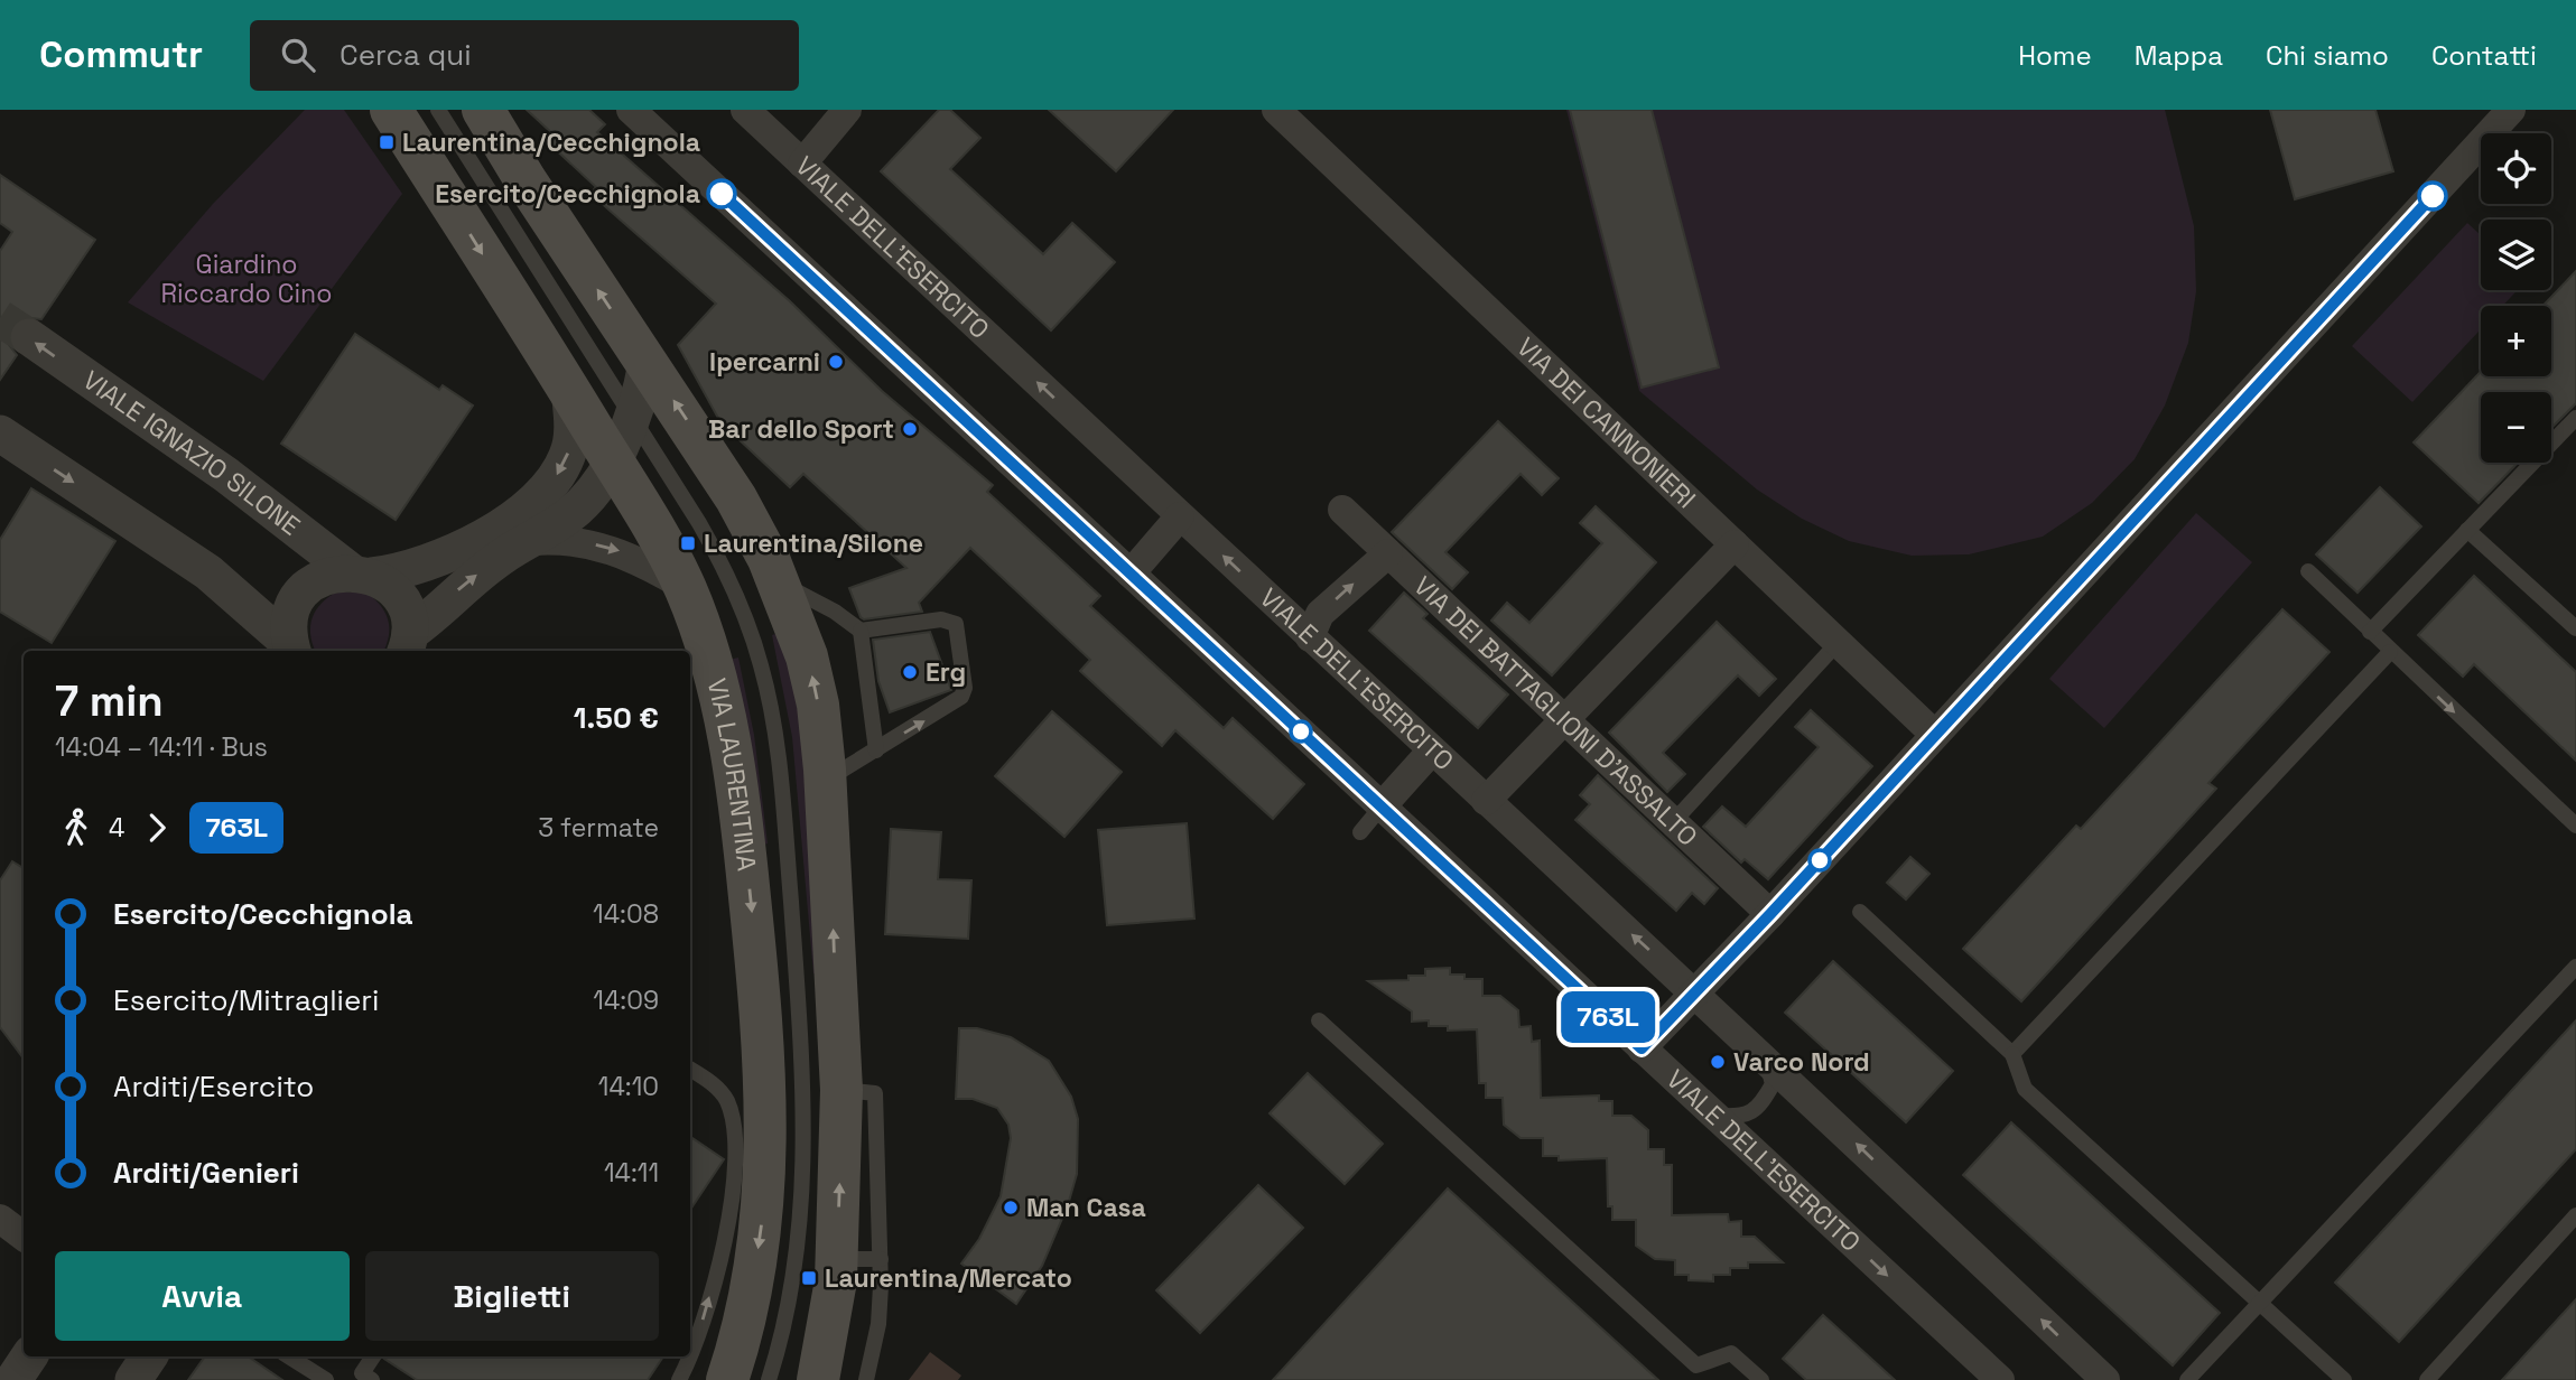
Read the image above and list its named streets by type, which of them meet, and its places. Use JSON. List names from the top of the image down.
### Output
{
  "streets": {
    "main road": ["VIA LAURENTINA"],
    "street": [
      "VIALE DELL'ESERCITO",
      "VIA DEI CANNONIERI",
      "VIALE IGNAZIO SILONE",
      "VIA DEI BATTAGLIONI D'ASSALTO"
    ]
  },
  "parks": ["Giardino Riccardo Cino"],
  "places": {
    "transit": ["Laurentina/Cecchignola", "Laurentina/Silone", "Laurentina/Mercato"],
    "other": [
      "Esercito/Cecchignola",
      "Ipercarni",
      "Bar dello Sport",
      "Erg",
      "Varco Nord",
      "Man Casa"
    ]
  },
  "lines": ["bus line 763L"],
  "page": {
    "header": "Commutr",
    "search": "Cerca qui",
    "nav": [
      "Home",
      "Mappa",
      "Chi siamo",
      "Contatti"
    ],
    "on_map": "763L",
    "map_buttons": ["+", "−"],
    "heading": ["7 min", "14:04 – 14:11 · Bus", "1.50 €"],
    "legs": ["4", "763L", "3 fermate"],
    "list": [
      {
        "name": "Esercito/Cecchignola",
        "value": "14:08"
      },
      {
        "name": "Esercito/Mitraglieri",
        "value": "14:09"
      },
      {
        "name": "Arditi/Esercito",
        "value": "14:10"
      },
      {
        "name": "Arditi/Genieri",
        "value": "14:11"
      }
    ],
    "buttons": ["Avvia", "Biglietti"]
  }
}
